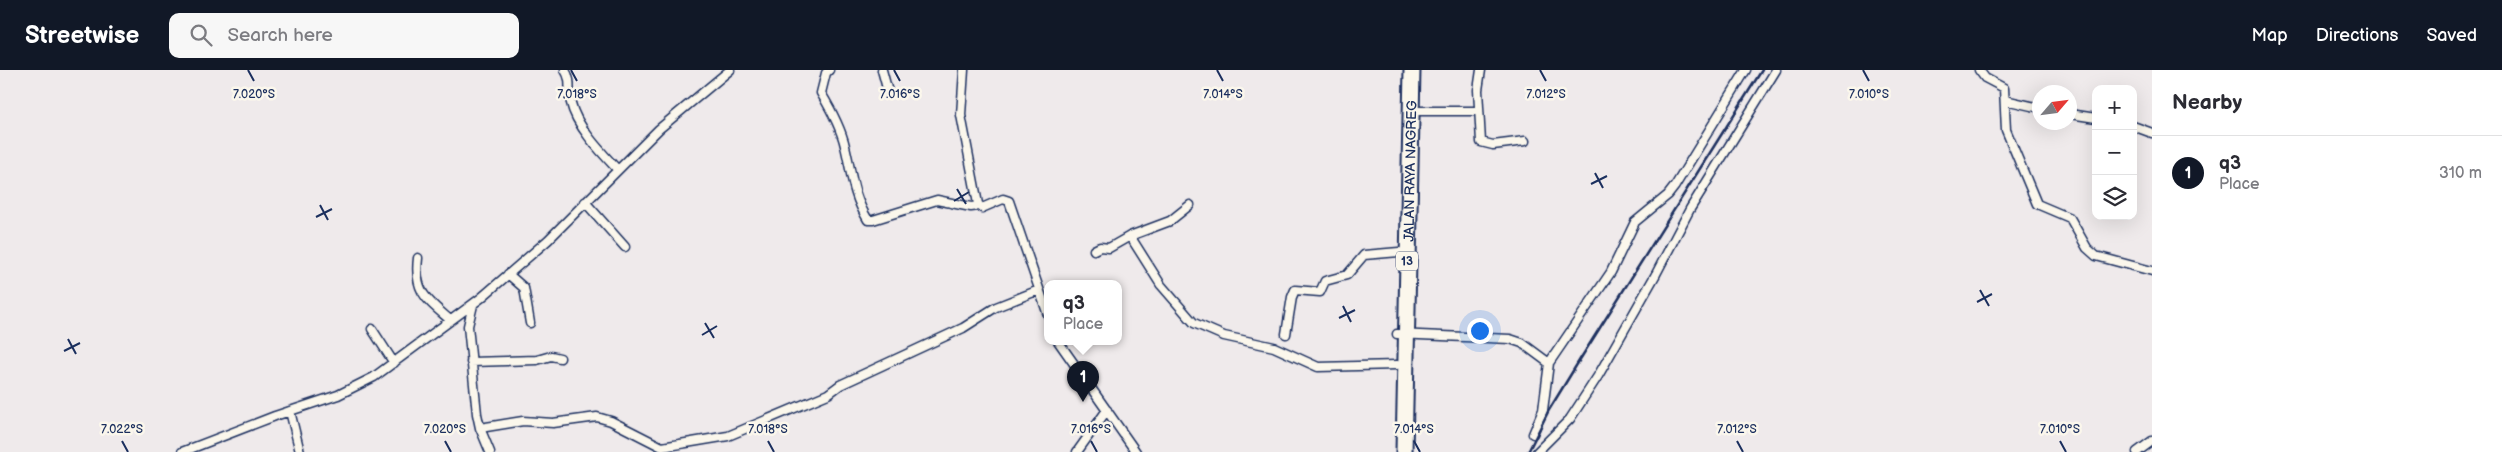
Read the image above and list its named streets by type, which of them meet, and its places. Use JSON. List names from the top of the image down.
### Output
{
  "streets": {
    "highway": ["JALAN RAYA NAGREG", "13"]
  },
  "north": "top right",
  "page": {
    "header": "Streetwise",
    "search": "Search here",
    "nav": ["Map", "Directions", "Saved"],
    "heading": "Nearby",
    "map_buttons": ["+", "−"],
    "list": [
      {
        "mark": "1",
        "name": "q3",
        "note": "Place",
        "value": "310 m"
      }
    ],
    "popup": ["q3", "Place"],
    "pins": "1"
  },
  "coordinates": [
    "7.020°S",
    "7.018°S",
    "7.016°S",
    "7.014°S",
    "7.010°S",
    "7.012°S",
    "7.022°S"
  ]
}
